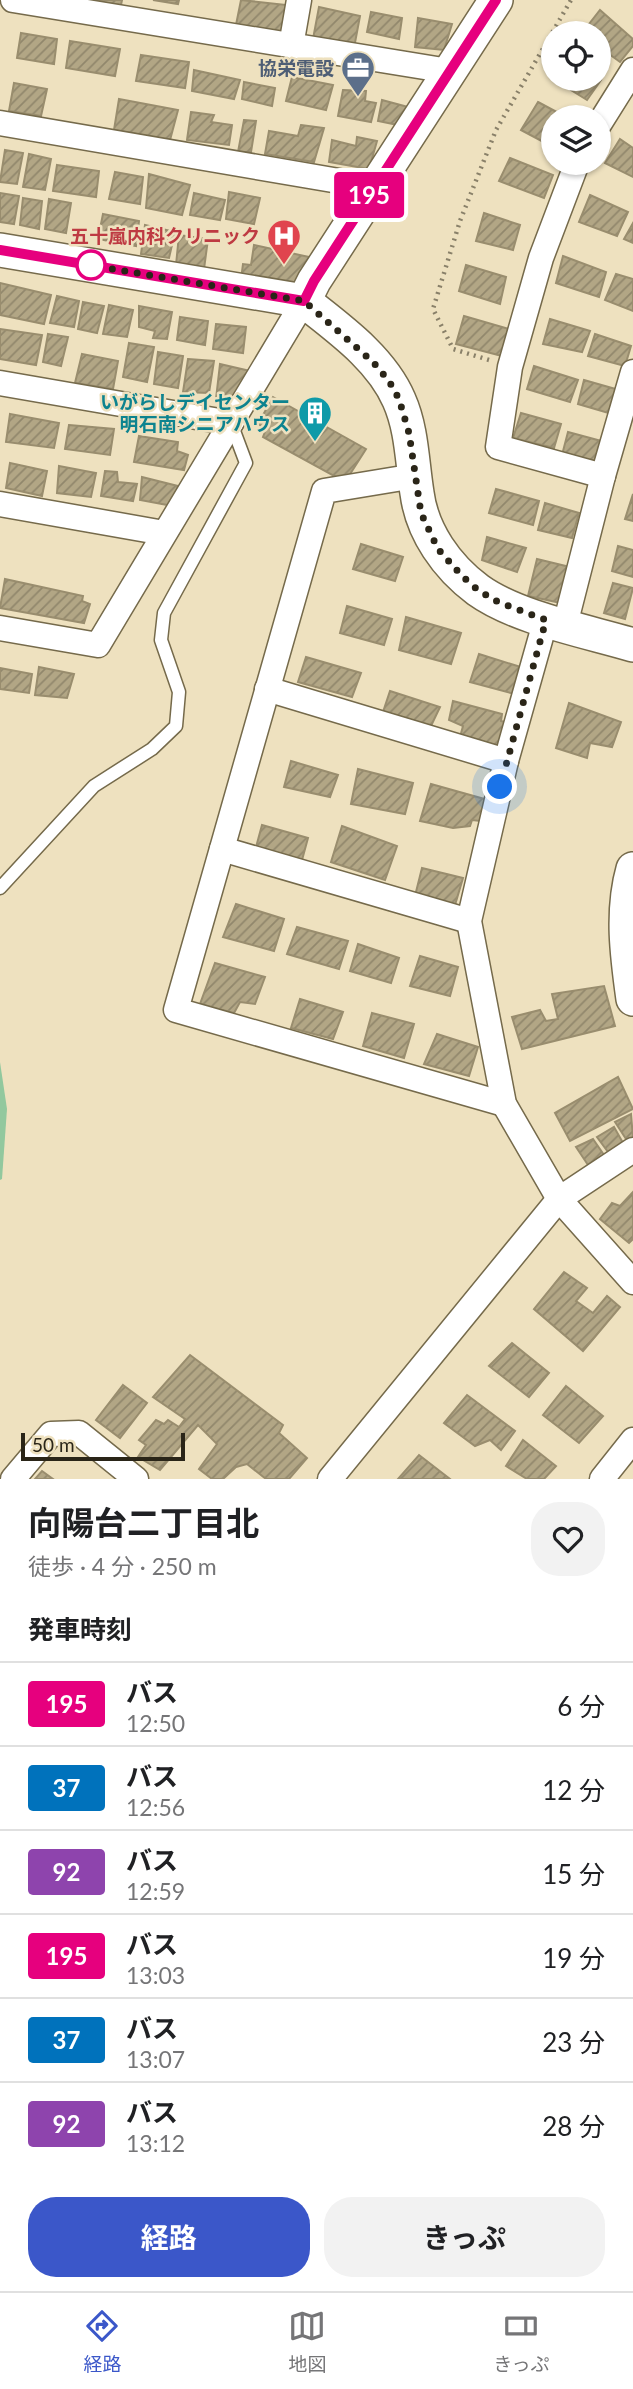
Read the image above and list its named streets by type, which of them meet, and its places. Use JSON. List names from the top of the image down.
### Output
{
  "places": {
    "office": ["協栄電設"],
    "hospital": ["五十嵐内科クリニック"],
    "building": ["いがらしデイセンター 明石南シニアハウス"]
  },
  "lines": ["bus line 195"],
  "scale_bar": "50 m",
  "page": {
    "on_map": "195",
    "scale": "50 m",
    "heading": [
      ["向陽台二丁目北", "徒歩 · 4 分 · 250 m"],
      "発車時刻"
    ],
    "list": [
      {
        "mark": "195",
        "name": "バス",
        "note": "12:50",
        "value": "6 分"
      },
      {
        "mark": "37",
        "name": "バス",
        "note": "12:56",
        "value": "12 分"
      },
      {
        "mark": "92",
        "name": "バス",
        "note": "12:59",
        "value": "15 分"
      },
      {
        "mark": "195",
        "name": "バス",
        "note": "13:03",
        "value": "19 分"
      },
      {
        "mark": "37",
        "name": "バス",
        "note": "13:07",
        "value": "23 分"
      },
      {
        "mark": "92",
        "name": "バス",
        "note": "13:12",
        "value": "28 分"
      }
    ],
    "buttons": ["経路", "きっぷ"],
    "tabs": ["経路", "地図", "きっぷ"]
  }
}
